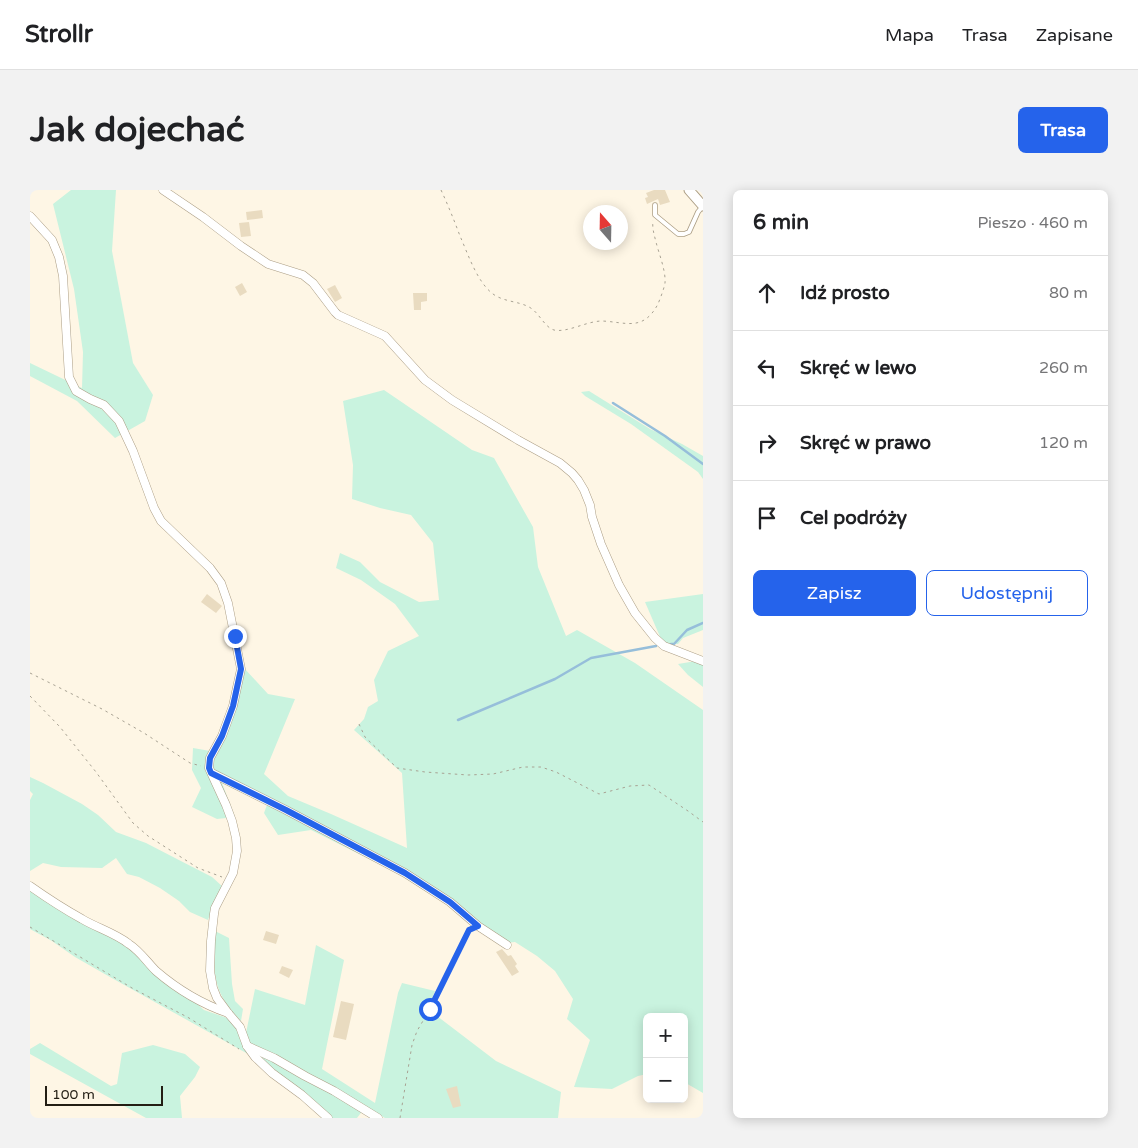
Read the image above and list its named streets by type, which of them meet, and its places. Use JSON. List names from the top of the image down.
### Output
{
  "scale_bar": "100 m",
  "north": "top",
  "page": {
    "header": "Strollr",
    "nav": ["Mapa", "Trasa", "Zapisane"],
    "buttons": [
      "Trasa",
      ["Zapisz", "Udostępnij"]
    ],
    "title": "Jak dojechać",
    "heading": ["6 min", "Pieszo · 460 m"],
    "list": [
      ["Idź prosto", "80 m"],
      ["Skręć w lewo", "260 m"],
      ["Skręć w prawo", "120 m"],
      "Cel podróży"
    ],
    "map_buttons": ["+", "−"],
    "scale": "100 m"
  }
}
